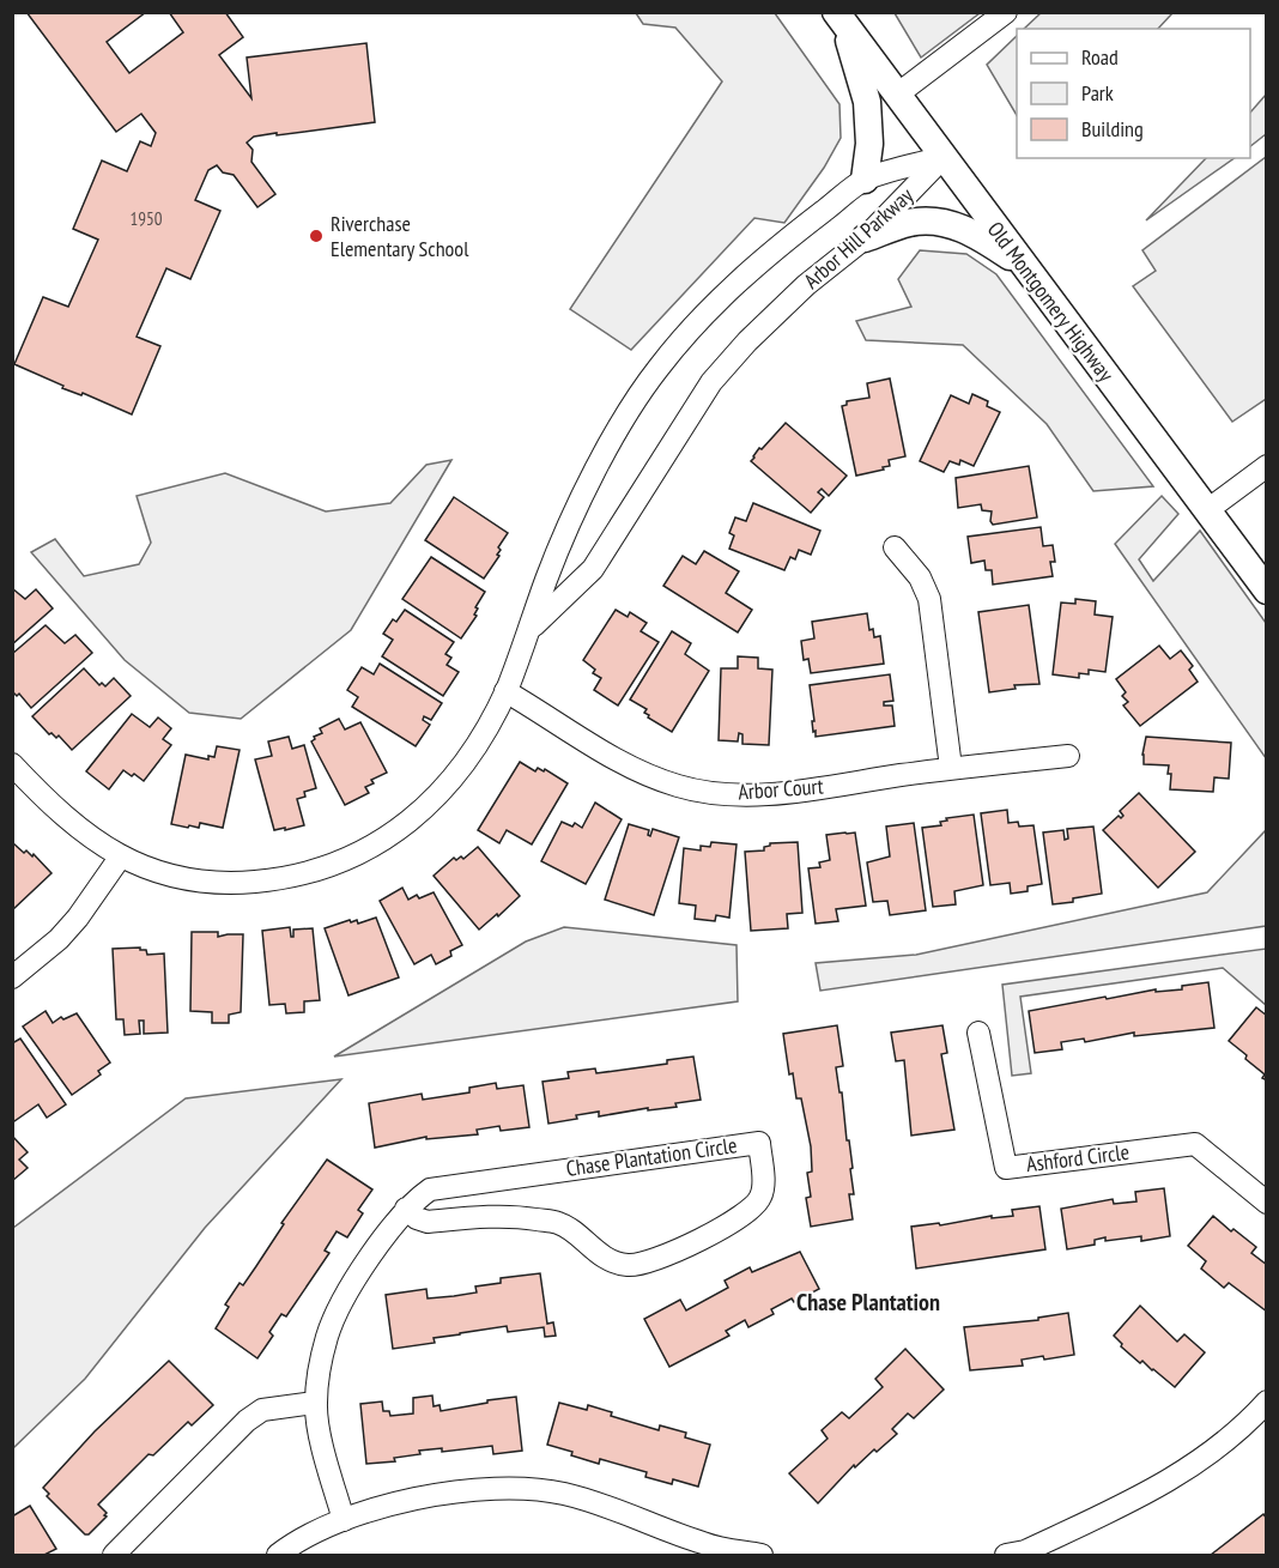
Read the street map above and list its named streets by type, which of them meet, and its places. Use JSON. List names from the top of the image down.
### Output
{
  "streets": {
    "street": [
      "Arbor Hill Parkway",
      "Old Montgomery Highway",
      "Arbor Court",
      "Chase Plantation Circle",
      "Ashford Circle"
    ]
  },
  "crossings": [
    ["Arbor Hill Parkway", "Old Montgomery Highway"],
    ["Arbor Hill Parkway", "Arbor Court"]
  ],
  "districts": ["Chase Plantation"],
  "places": ["Riverchase Elementary School"],
  "house_numbers": ["1950"],
  "legend": ["Road", "Park", "Building"]
}
